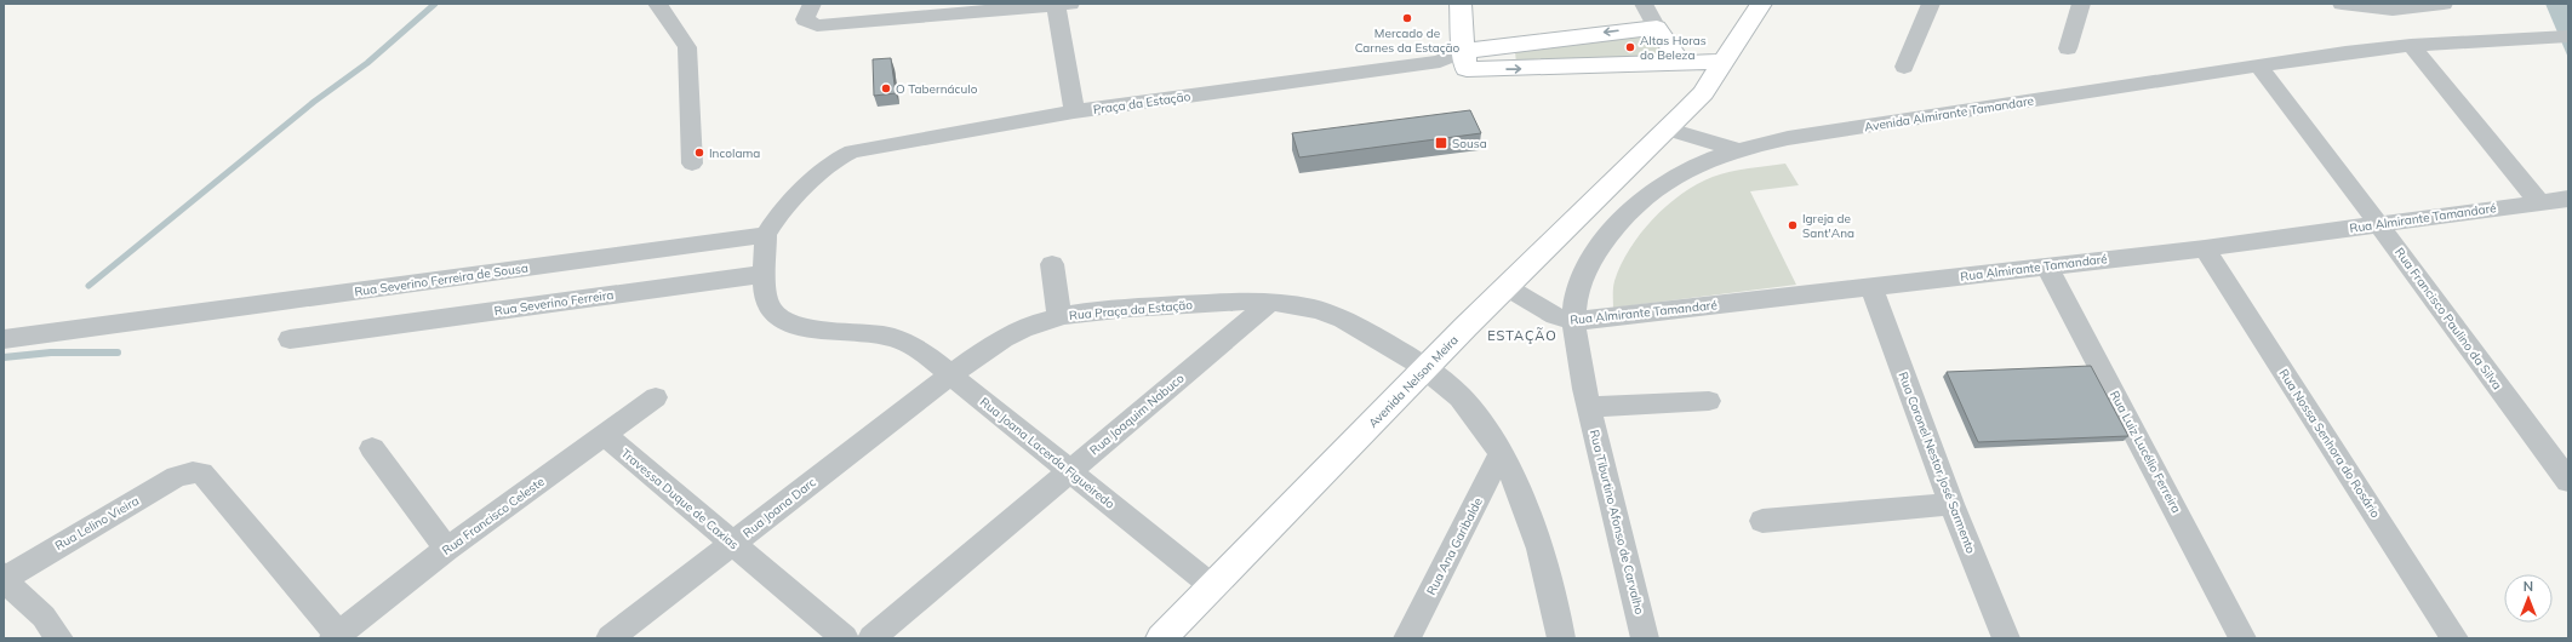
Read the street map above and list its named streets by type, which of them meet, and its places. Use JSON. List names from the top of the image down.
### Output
{
  "streets": {
    "main road": ["Avenida Nelson Meira"],
    "street": [
      "Praça da Estação",
      "Avenida Almirante Tamandare",
      "Rua Almirante Tamandaré",
      "Rua Severino Ferreira de Sousa",
      "Rua Severino Ferreira",
      "Rua Praça da Estação",
      "Rua Francisco Paulino da Silva",
      "Rua Joaquim Nabuco",
      "Rua Nossa Senhora do Rosário",
      "Rua Luiz Lucélio Ferreira",
      "Rua Joana Lacerda Figueiredo",
      "Rua Coronel Nestor José Sarmento",
      "Travessa Duque de Caxias",
      "Rua Joana Darc",
      "Rua Francisco Celeste",
      "Rua Tiburtino Afonso de Carvalho",
      "Rua Lelino Vieira",
      "Rua Ana Garibalde"
    ]
  },
  "crossings": [
    ["Praça da Estação", "Rua Severino Ferreira de Sousa"],
    ["Avenida Almirante Tamandare", "Rua Almirante Tamandaré"],
    ["Avenida Almirante Tamandare", "Rua Francisco Paulino da Silva"],
    ["Avenida Almirante Tamandare", "Rua Tiburtino Afonso de Carvalho"],
    ["Rua Almirante Tamandaré", "Rua Francisco Paulino da Silva"],
    ["Rua Almirante Tamandaré", "Avenida Nelson Meira"],
    ["Rua Almirante Tamandaré", "Rua Nossa Senhora do Rosário"],
    ["Rua Almirante Tamandaré", "Rua Luiz Lucélio Ferreira"],
    ["Rua Almirante Tamandaré", "Rua Coronel Nestor José Sarmento"],
    ["Rua Almirante Tamandaré", "Rua Tiburtino Afonso de Carvalho"],
    ["Rua Severino Ferreira", "Rua Joana Lacerda Figueiredo"],
    ["Rua Praça da Estação", "Rua Joaquim Nabuco"],
    ["Rua Praça da Estação", "Rua Joana Lacerda Figueiredo"],
    ["Rua Praça da Estação", "Rua Joana Darc"],
    ["Avenida Nelson Meira", "Rua Joana Lacerda Figueiredo"],
    ["Rua Joaquim Nabuco", "Rua Joana Lacerda Figueiredo"],
    ["Rua Joana Lacerda Figueiredo", "Rua Joana Darc"],
    ["Travessa Duque de Caxias", "Rua Joana Darc"],
    ["Travessa Duque de Caxias", "Rua Francisco Celeste"],
    ["Rua Francisco Celeste", "Rua Lelino Vieira"]
  ],
  "districts": ["ESTAÇÃO"],
  "places": {
    "other": [
      "Mercado de Carnes da Estação",
      "Altas Horas do Beleza",
      "O Tabernáculo",
      "Incolama",
      "Igreja de Sant'Ana"
    ],
    "transit": ["Sousa"]
  },
  "north": "top"
}
